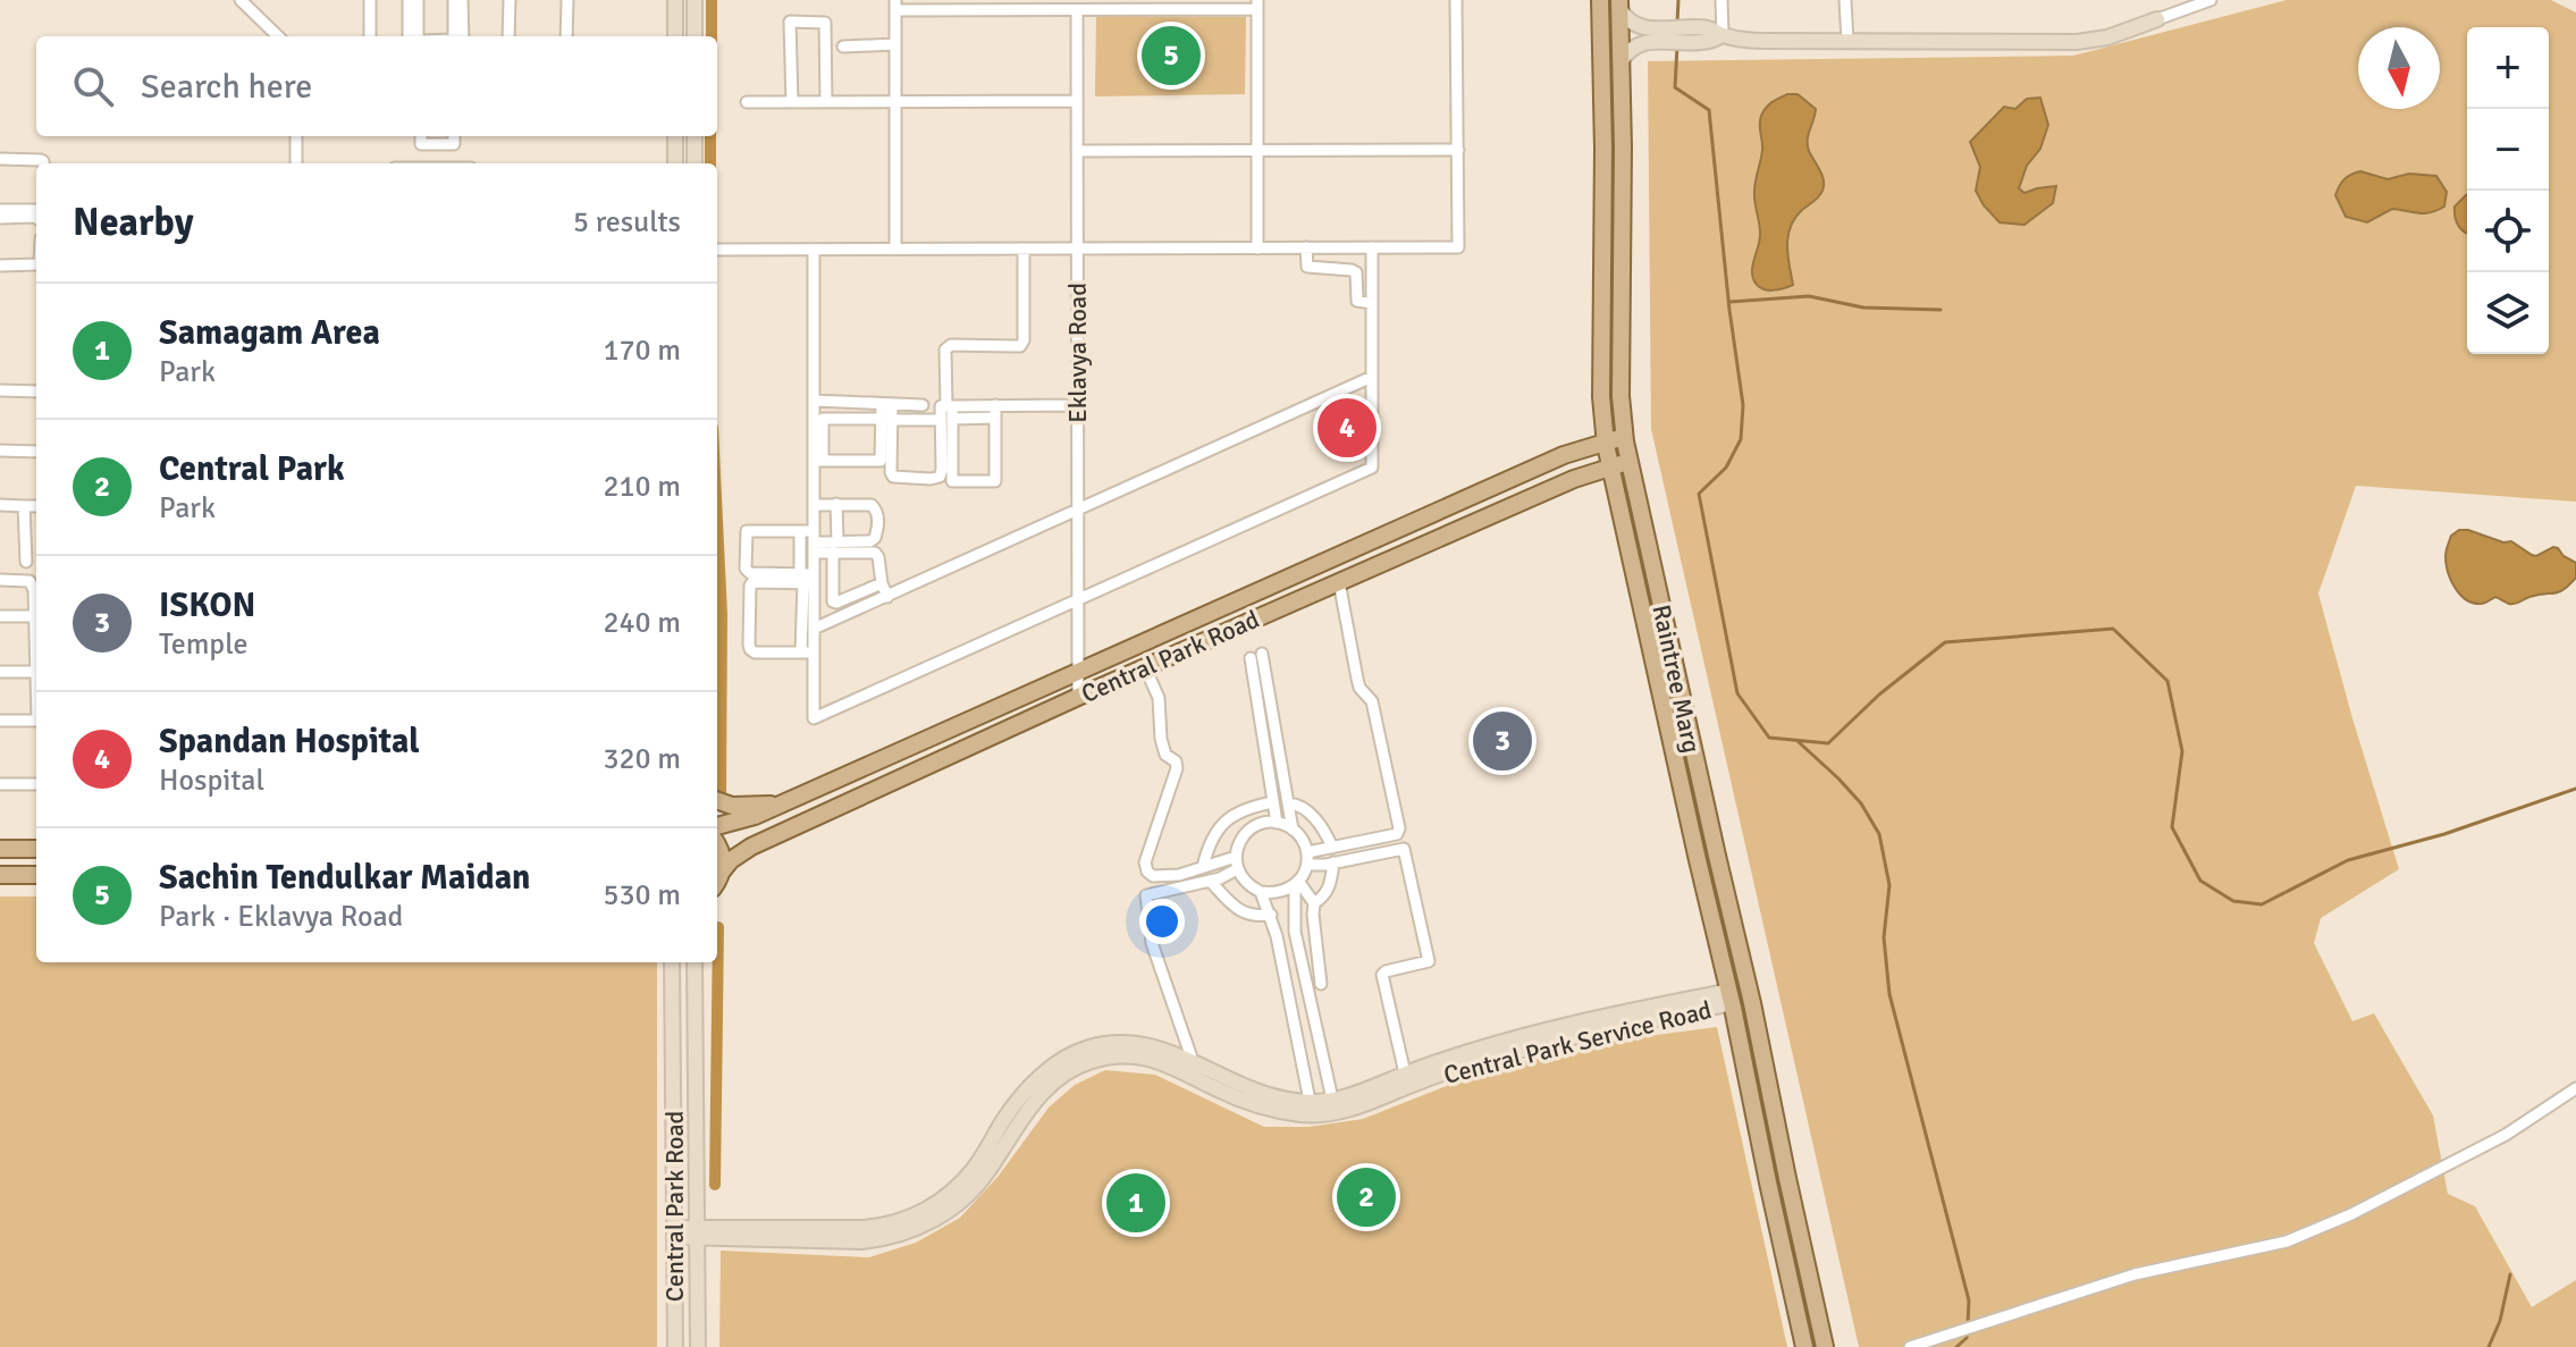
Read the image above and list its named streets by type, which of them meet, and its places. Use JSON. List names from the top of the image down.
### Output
{
  "streets": {
    "main road": ["Central Park Road", "Raintree Marg"],
    "street": ["Eklavya Road", "Central Park Service Road"]
  },
  "crossings": [
    ["Eklavya Road", "Central Park Road"],
    ["Central Park Road", "Raintree Marg"],
    ["Central Park Road", "Central Park Service Road"],
    ["Raintree Marg", "Central Park Service Road"]
  ],
  "north": "bottom",
  "page": {
    "pins": [
      "5",
      "4",
      "3",
      "2",
      "1"
    ],
    "map_buttons": ["+", "−"],
    "search": "Search here",
    "heading": ["Nearby", "5 results"],
    "list": [
      {
        "mark": "1",
        "name": "Samagam Area",
        "note": "Park",
        "value": "170 m"
      },
      {
        "mark": "2",
        "name": "Central Park",
        "note": "Park",
        "value": "210 m"
      },
      {
        "mark": "3",
        "name": "ISKON",
        "note": "Temple",
        "value": "240 m"
      },
      {
        "mark": "4",
        "name": "Spandan Hospital",
        "note": "Hospital",
        "value": "320 m"
      },
      {
        "mark": "5",
        "name": "Sachin Tendulkar Maidan",
        "note": "Park · Eklavya Road",
        "value": "530 m"
      }
    ]
  }
}
